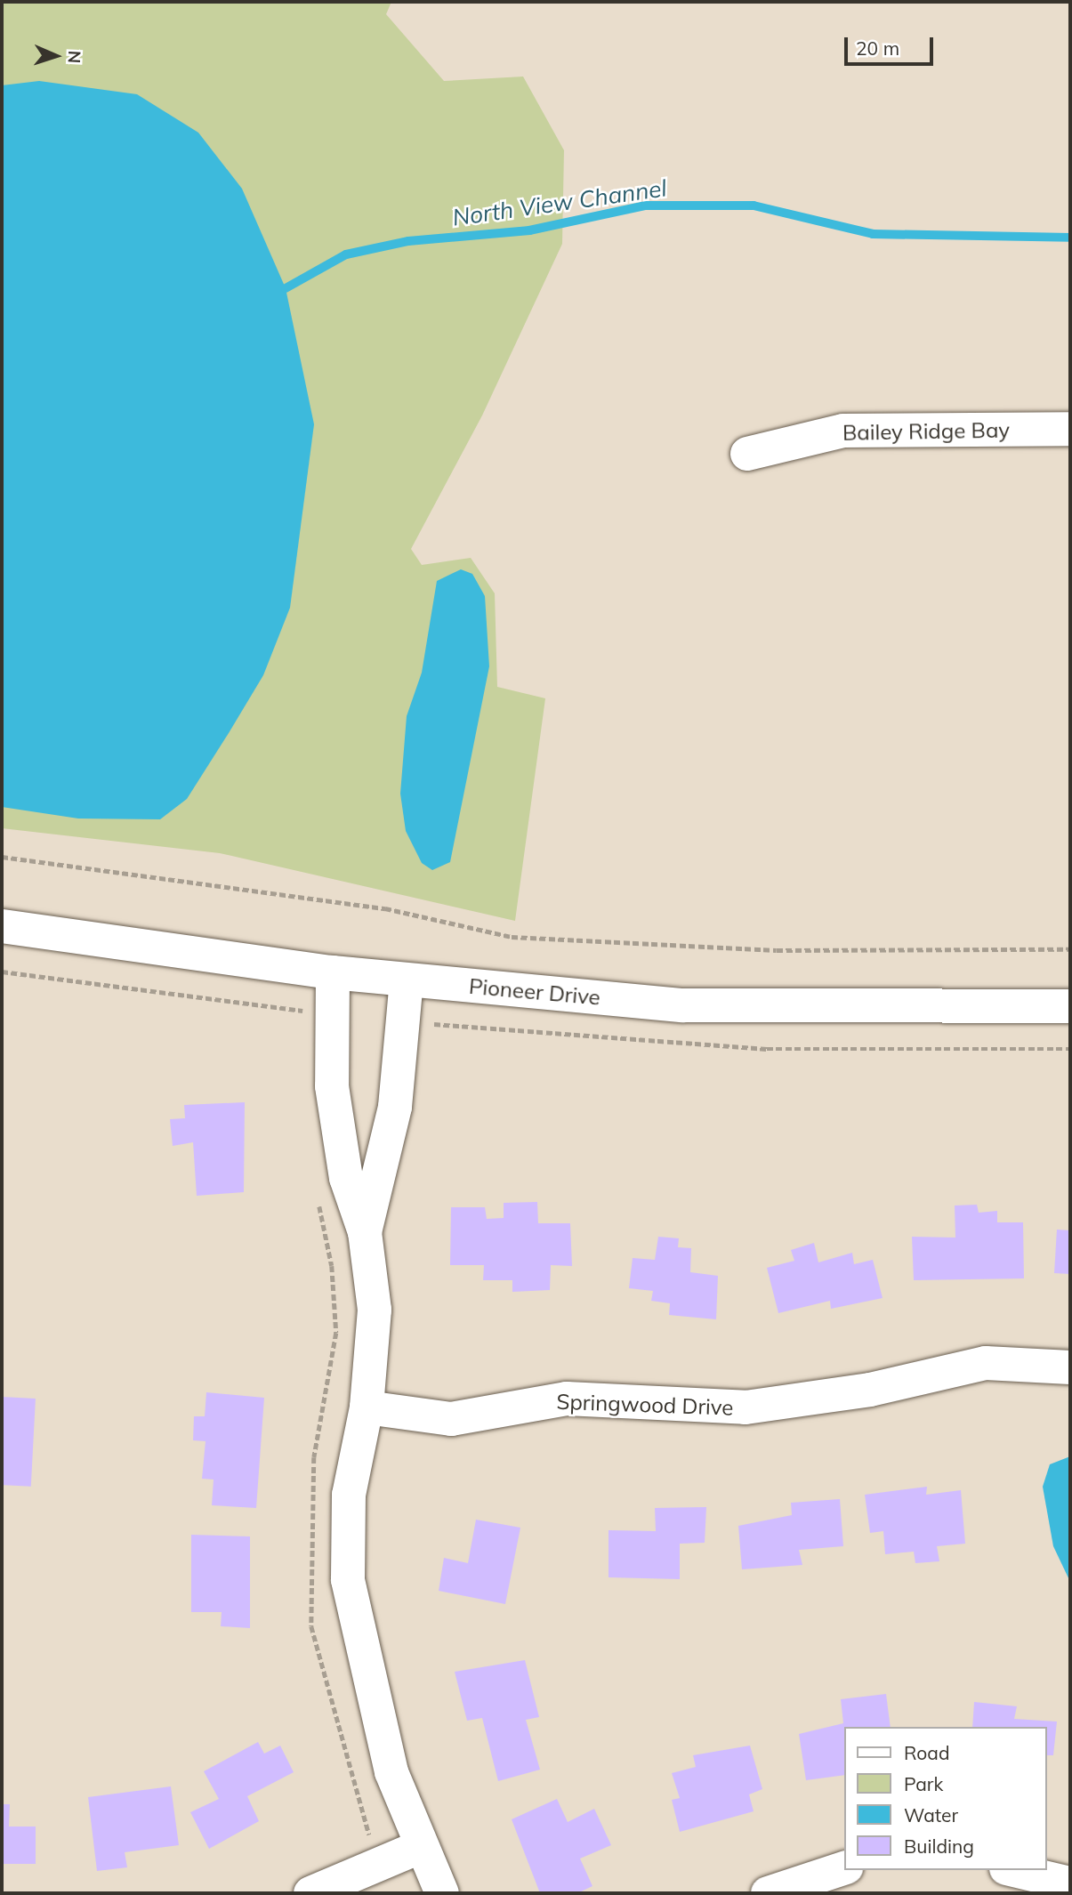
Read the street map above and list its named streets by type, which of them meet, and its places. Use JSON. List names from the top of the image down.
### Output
{
  "streets": {
    "street": ["Bailey Ridge Bay", "Pioneer Drive", "Springwood Drive"]
  },
  "water": ["North View Channel"],
  "legend": [
    "Road",
    "Park",
    "Water",
    "Building"
  ],
  "scale_bar": "20 m",
  "north": "right"
}
